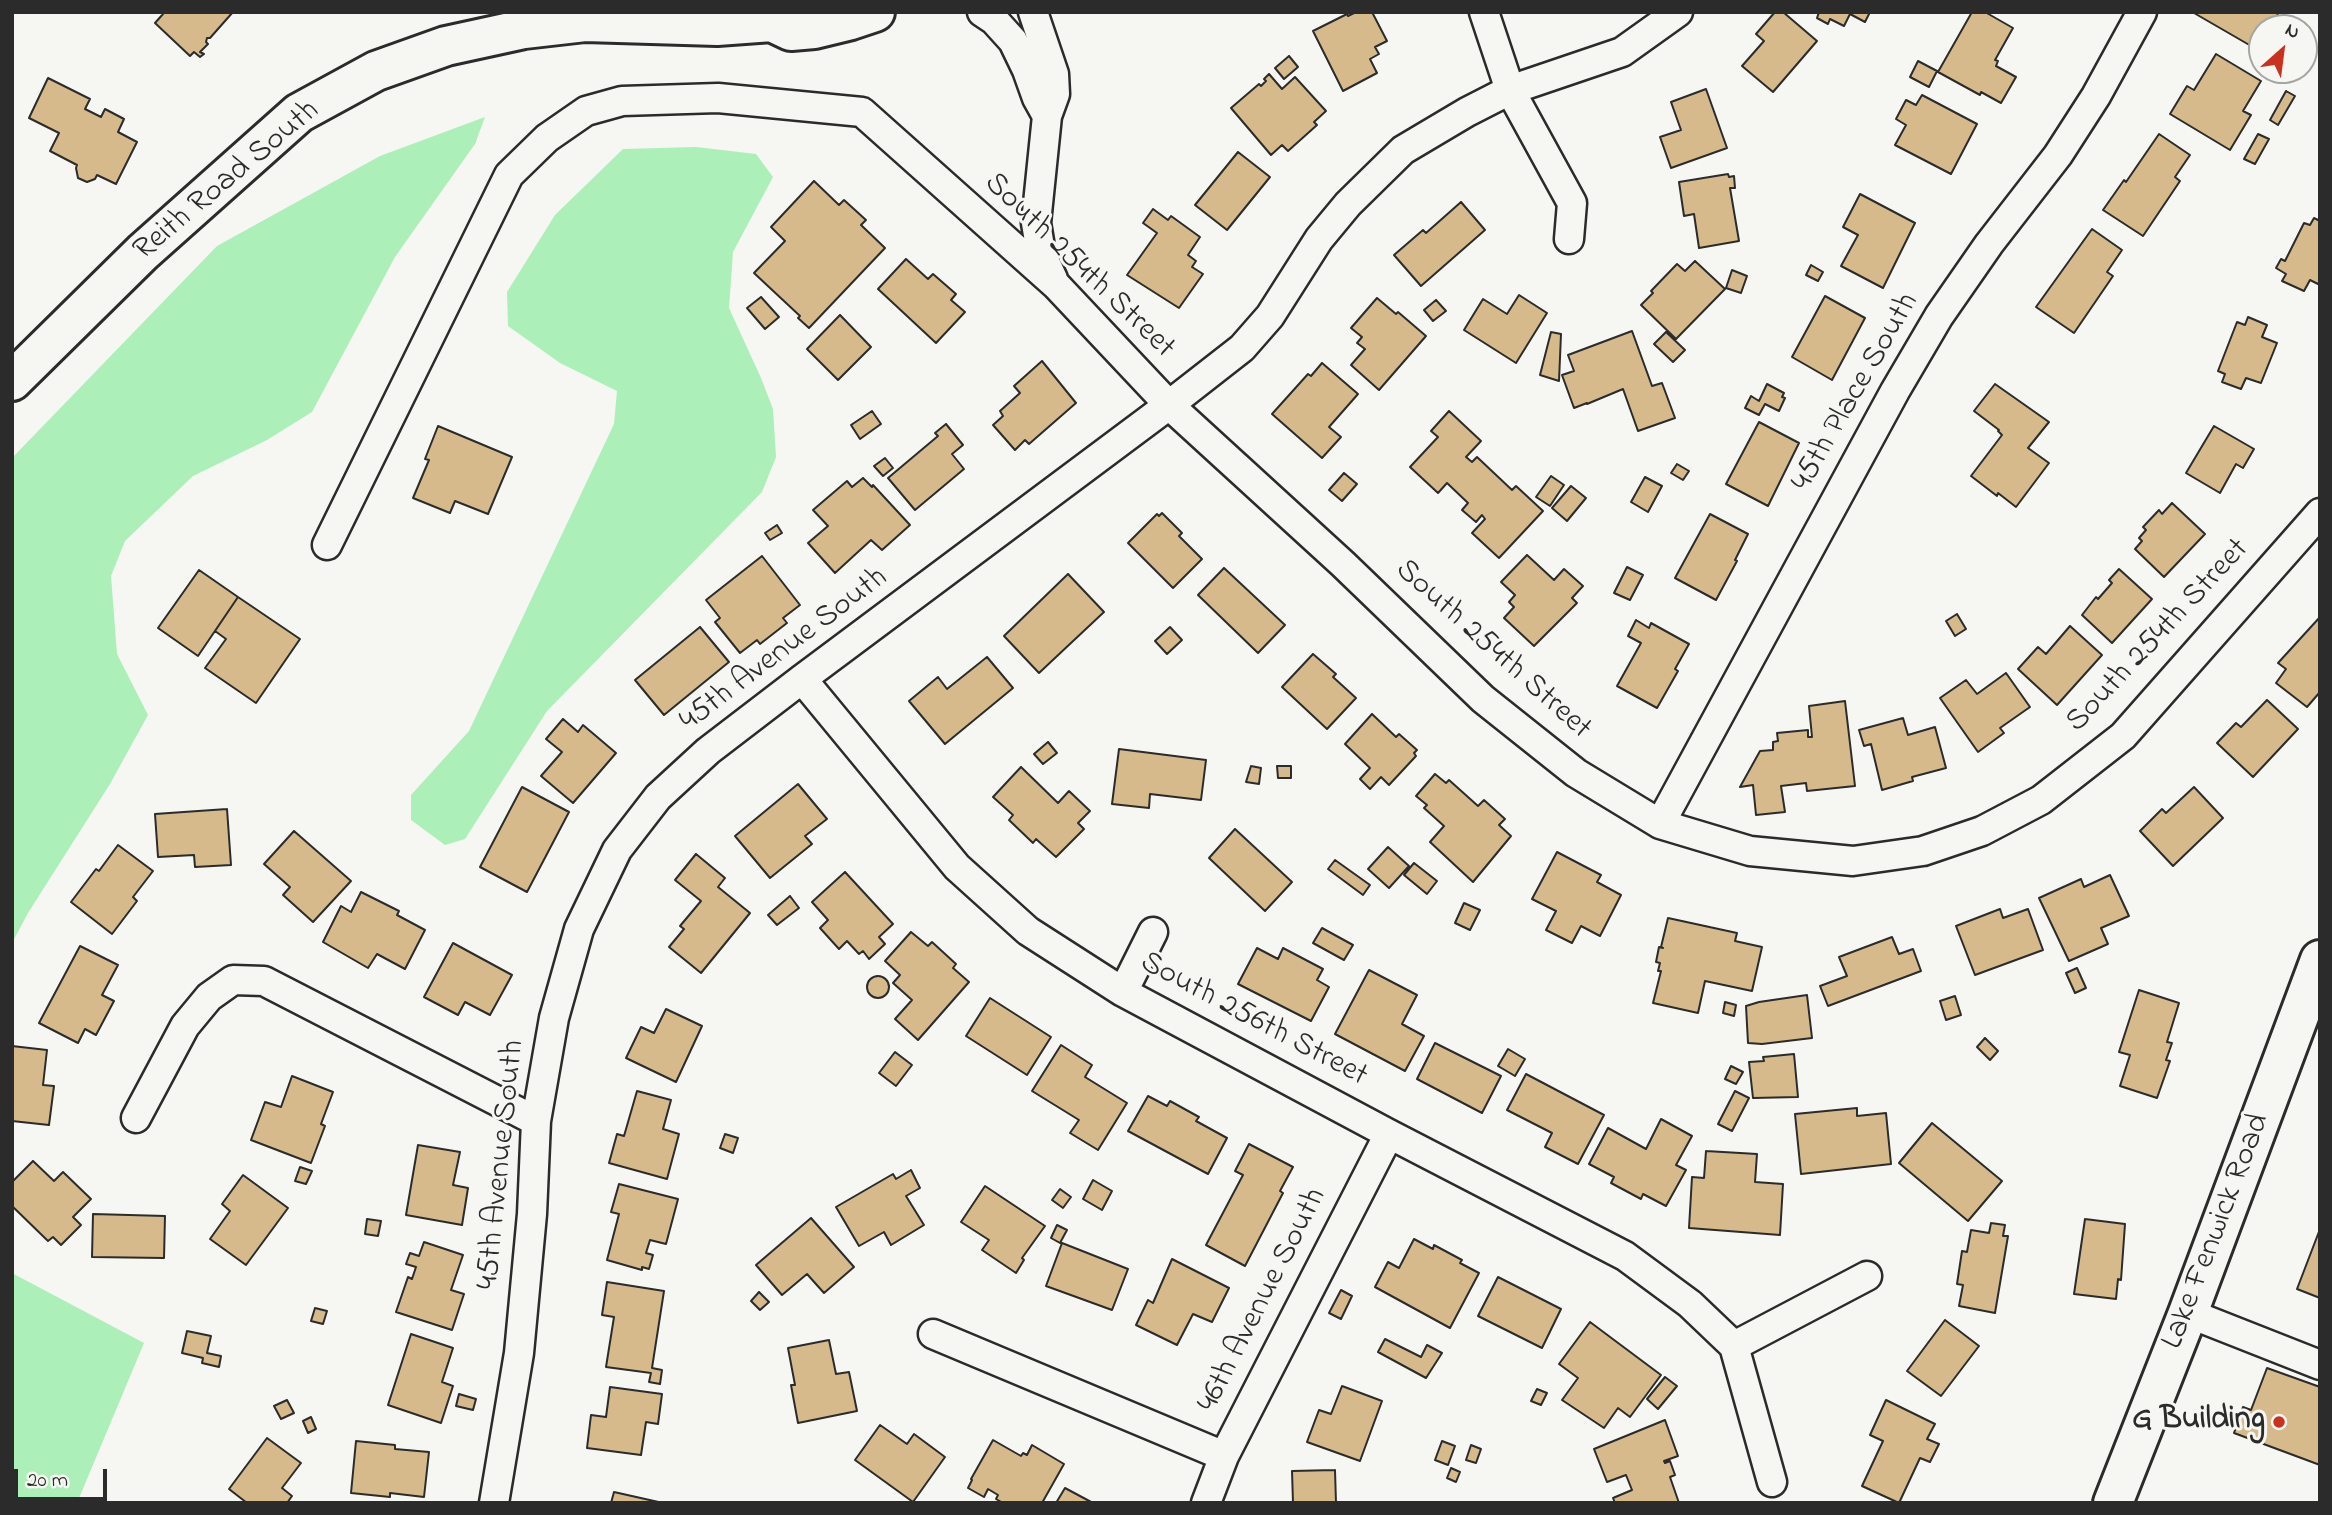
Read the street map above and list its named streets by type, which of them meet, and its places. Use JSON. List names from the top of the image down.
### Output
{
  "streets": {
    "main road": ["Reith Road South", "Lake Fenwick Road"],
    "street": [
      "South 254th Street",
      "45th Place South",
      "45th Avenue South",
      "South 256th Street",
      "46th Avenue South"
    ]
  },
  "crossings": [
    ["South 254th Street", "45th Place South"],
    ["South 254th Street", "45th Avenue South"],
    ["45th Avenue South", "South 256th Street"],
    ["South 256th Street", "46th Avenue South"]
  ],
  "places": ["G Building"],
  "scale_bar": "20 m",
  "north": "top right"
}
